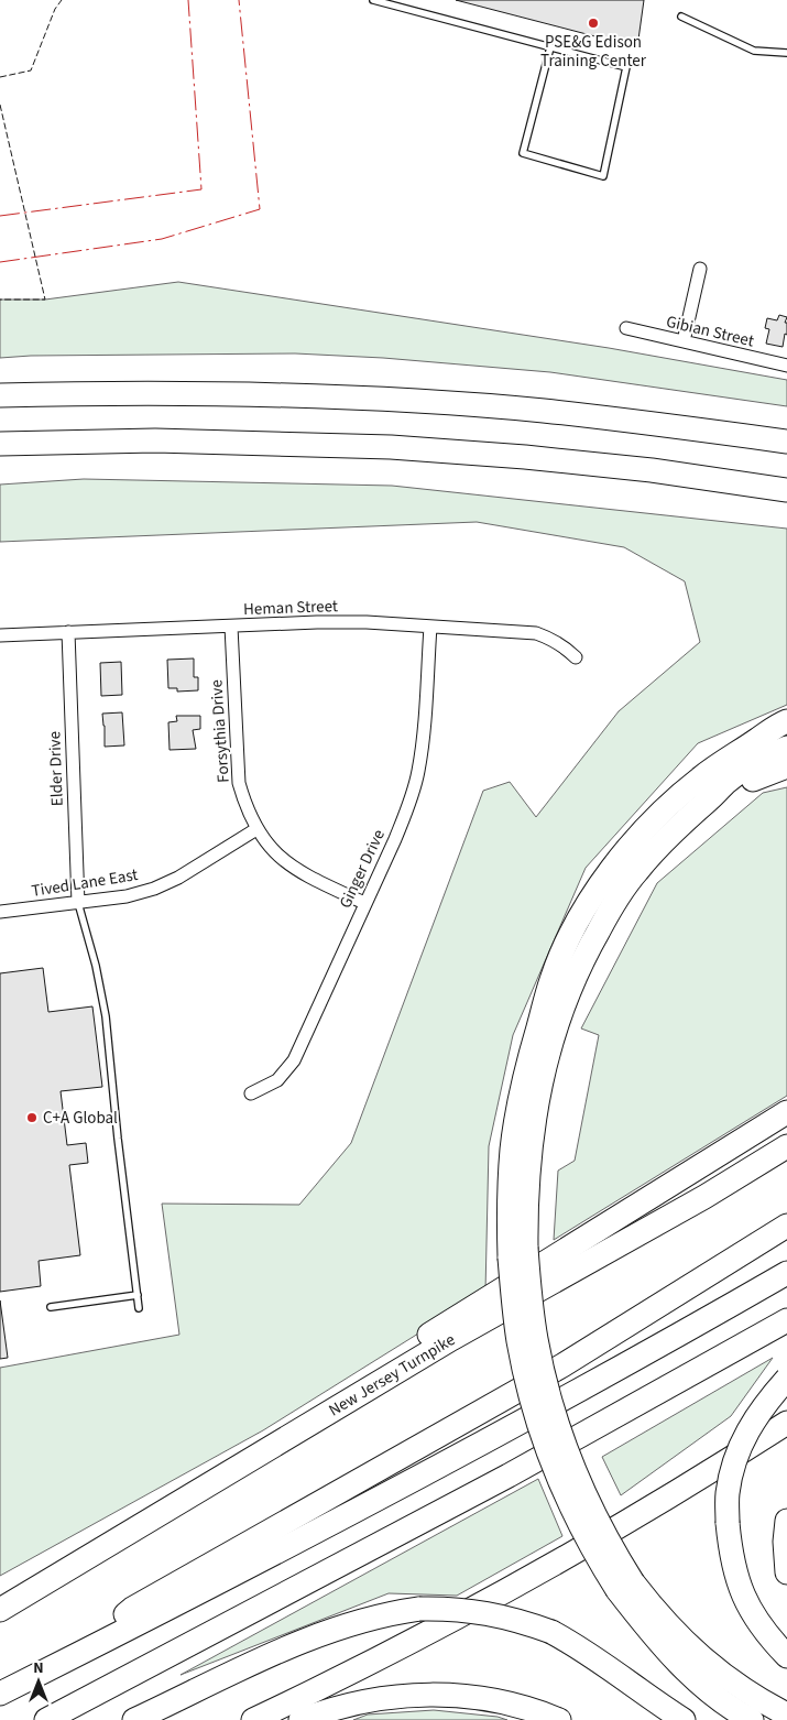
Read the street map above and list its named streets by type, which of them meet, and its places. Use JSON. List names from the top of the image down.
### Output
{
  "streets": {
    "highway": ["New Jersey Turnpike"],
    "street": [
      "Gibian Street",
      "Heman Street",
      "Forsythia Drive",
      "Elder Drive",
      "Ginger Drive",
      "Tived Lane East"
    ]
  },
  "crossings": [
    ["Heman Street", "Forsythia Drive"],
    ["Heman Street", "Elder Drive"],
    ["Heman Street", "Ginger Drive"],
    ["Forsythia Drive", "Ginger Drive"],
    ["Forsythia Drive", "Tived Lane East"],
    ["Elder Drive", "Tived Lane East"]
  ],
  "places": ["PSE&G Edison Training Center", "C+A Global"],
  "north": "top"
}
